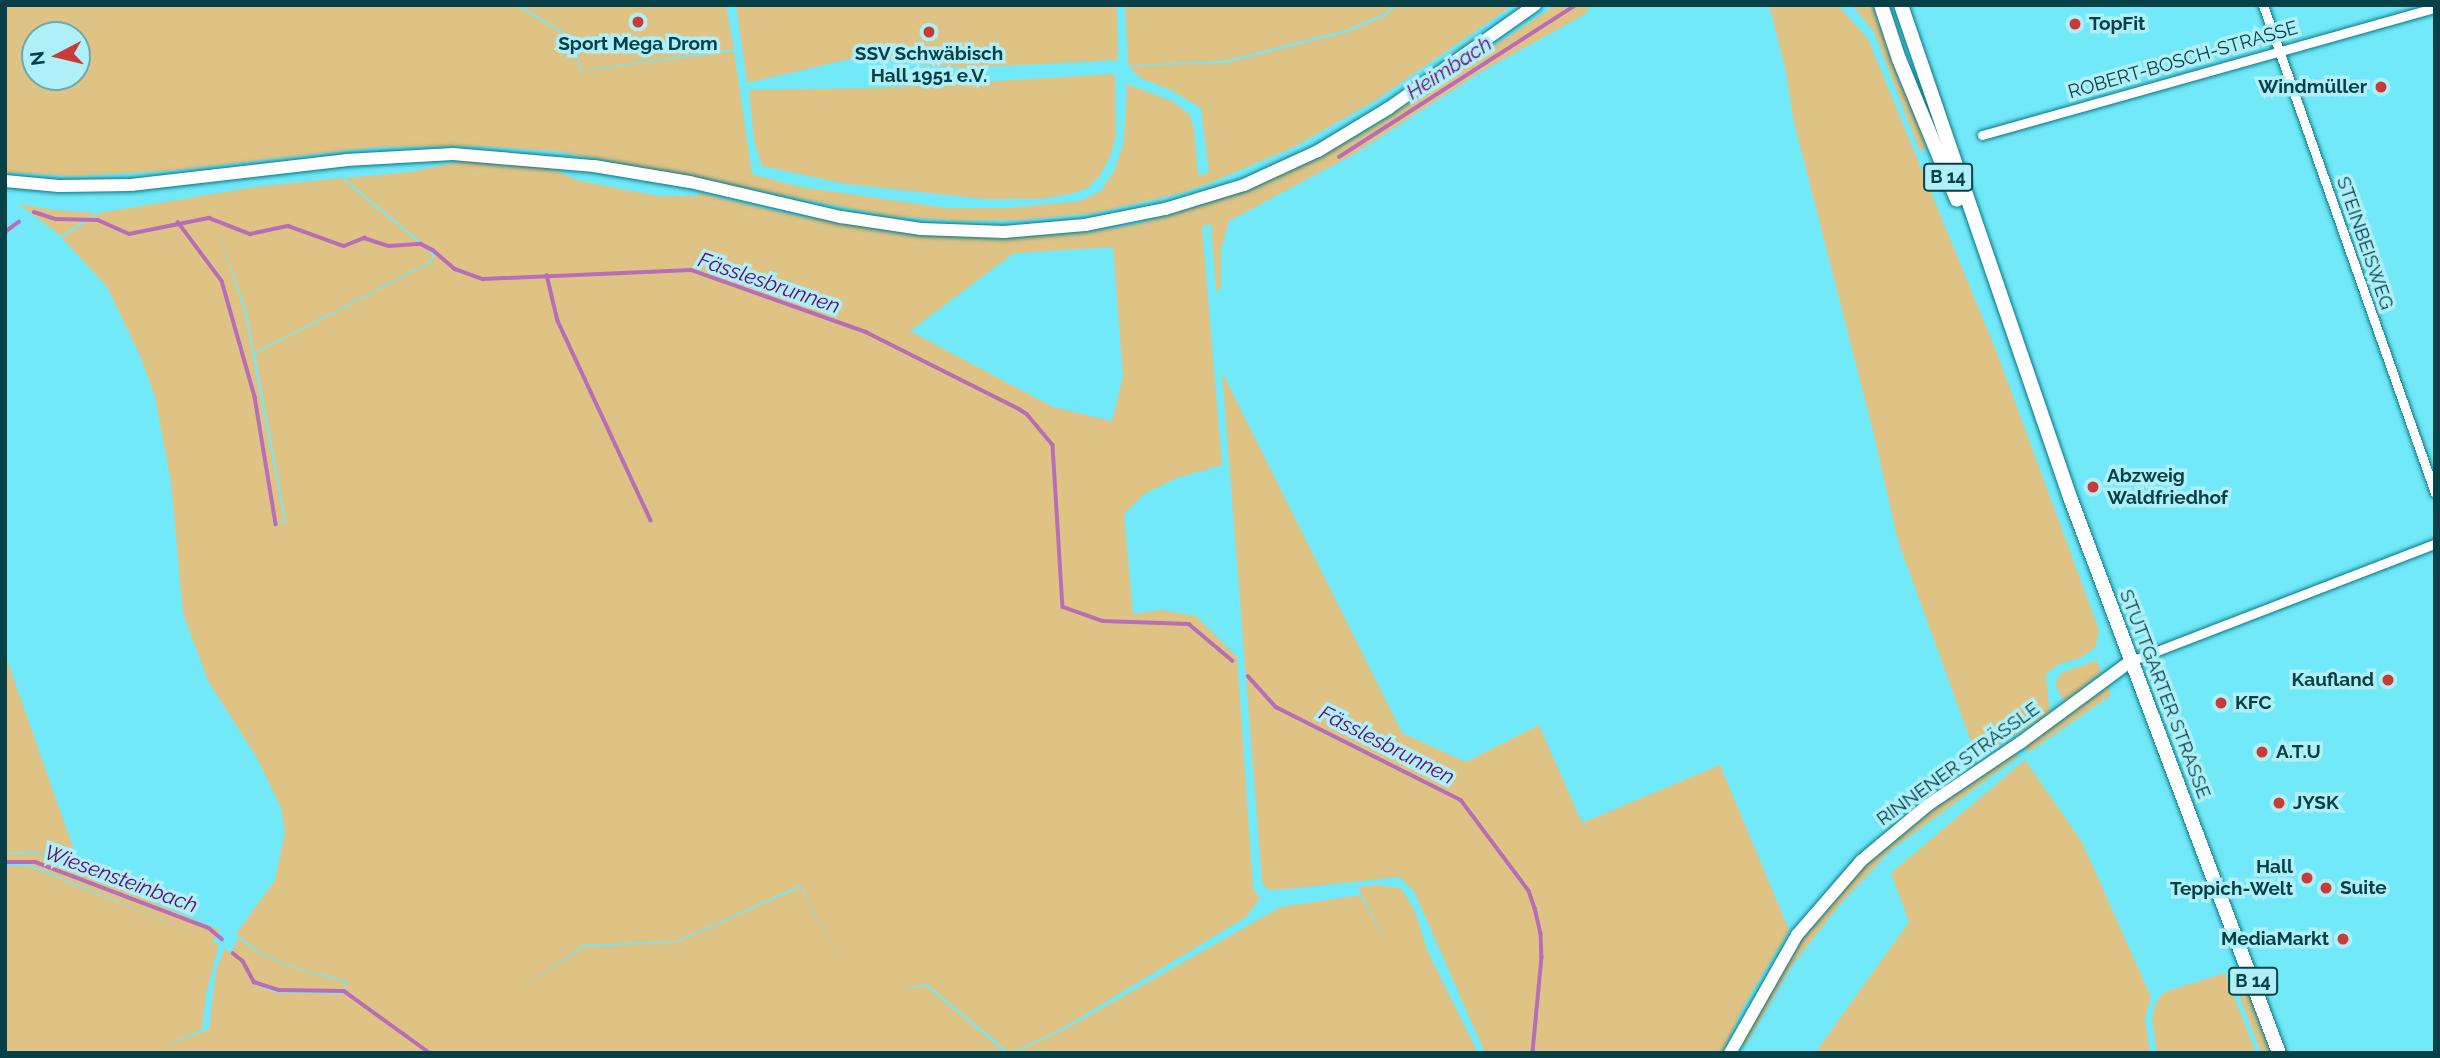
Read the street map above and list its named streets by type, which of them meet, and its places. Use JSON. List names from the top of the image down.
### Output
{
  "streets": {
    "main road": ["B 14", "STUTTGARTER STRASSE", "RINNENER STRÄSSLE"],
    "street": ["ROBERT-BOSCH-STRASSE", "STEINBEISWEG"]
  },
  "crossings": [
    ["ROBERT-BOSCH-STRASSE", "STEINBEISWEG"],
    ["STUTTGARTER STRASSE", "RINNENER STRÄSSLE"]
  ],
  "water": ["Heimbach", "Fässlesbrunnen", "Wiesensteinbach"],
  "places": [
    "Sport Mega Drom",
    "TopFit",
    "SSV Schwäbisch Hall 1951 e.V.",
    "Windmüller",
    "Abzweig Waldfriedhof",
    "Kaufland",
    "KFC",
    "A.T.U",
    "JYSK",
    "Hall Teppich-Welt",
    "Suite",
    "MediaMarkt"
  ],
  "north": "left"
}
